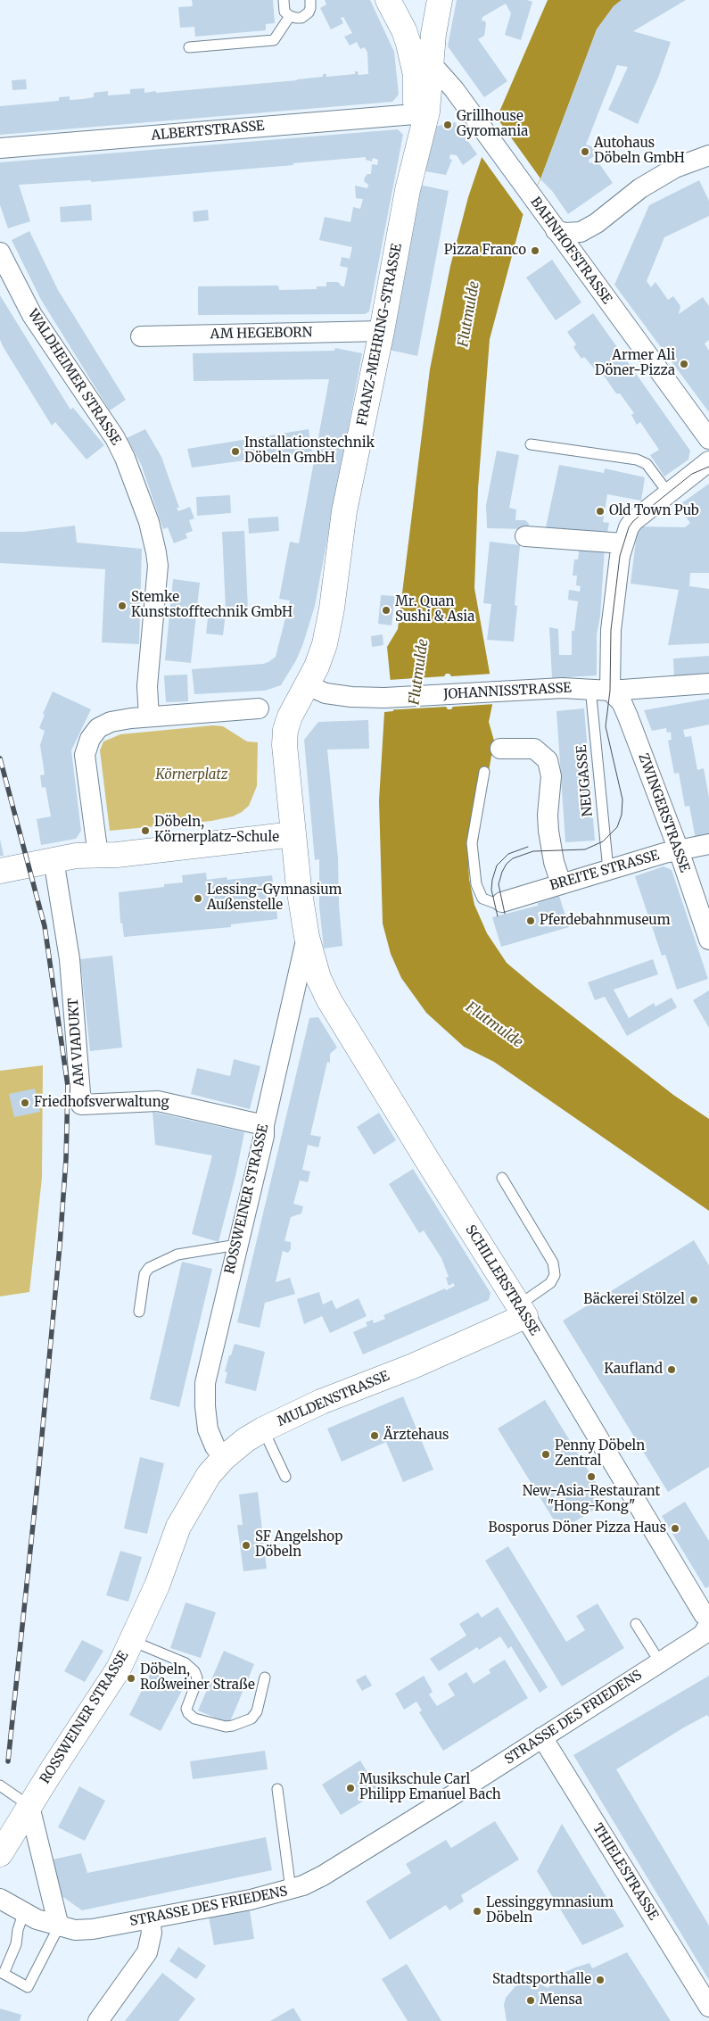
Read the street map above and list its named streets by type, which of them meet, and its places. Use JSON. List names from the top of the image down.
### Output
{
  "streets": {
    "main road": [
      "FRANZ-MEHRING-STRASSE",
      "ROSSWEINER STRASSE",
      "SCHILLERSTRASSE",
      "MULDENSTRASSE"
    ],
    "street": [
      "ALBERTSTRASSE",
      "BAHNHOFSTRASSE",
      "AM HEGEBORN",
      "WALDHEIMER STRASSE",
      "JOHANNISSTRASSE",
      "ZWINGERSTRASSE",
      "BREITE STRASSE",
      "AM VIADUKT",
      "STRASSE DES FRIEDENS",
      "THIELESTRASSE"
    ],
    "lane": ["NEUGASSE"]
  },
  "crossings": [
    ["BAHNHOFSTRASSE", "FRANZ-MEHRING-STRASSE"],
    ["AM HEGEBORN", "FRANZ-MEHRING-STRASSE"],
    ["FRANZ-MEHRING-STRASSE", "JOHANNISSTRASSE"],
    ["JOHANNISSTRASSE", "NEUGASSE"],
    ["JOHANNISSTRASSE", "ZWINGERSTRASSE"],
    ["NEUGASSE", "BREITE STRASSE"],
    ["ZWINGERSTRASSE", "BREITE STRASSE"],
    ["AM VIADUKT", "ROSSWEINER STRASSE"],
    ["ROSSWEINER STRASSE", "SCHILLERSTRASSE"],
    ["ROSSWEINER STRASSE", "MULDENSTRASSE"],
    ["SCHILLERSTRASSE", "MULDENSTRASSE"],
    ["STRASSE DES FRIEDENS", "THIELESTRASSE"]
  ],
  "water": ["Flutmulde"],
  "parks": ["Körnerplatz"],
  "places": [
    "Grillhouse Gyromania",
    "Autohaus Döbeln GmbH",
    "Pizza Franco",
    "Armer Ali Döner-Pizza",
    "Installationstechnik Döbeln GmbH",
    "Old Town Pub",
    "Stemke Kunststofftechnik GmbH",
    "Mr. Quan Sushi & Asia",
    "Döbeln, Körnerplatz-Schule",
    "Lessing-Gymnasium Außenstelle",
    "Pferdebahnmuseum",
    "Friedhofsverwaltung",
    "Bäckerei Stölzel",
    "Kaufland",
    "Ärztehaus",
    "Penny Döbeln Zentral",
    "New-Asia-Restaurant \"Hong-Kong\"",
    "Bosporus Döner Pizza Haus",
    "SF Angelshop Döbeln",
    "Döbeln, Roßweiner Straße",
    "Musikschule Carl Philipp Emanuel Bach",
    "Lessinggymnasium Döbeln",
    "Stadtsporthalle",
    "Mensa"
  ]
}
